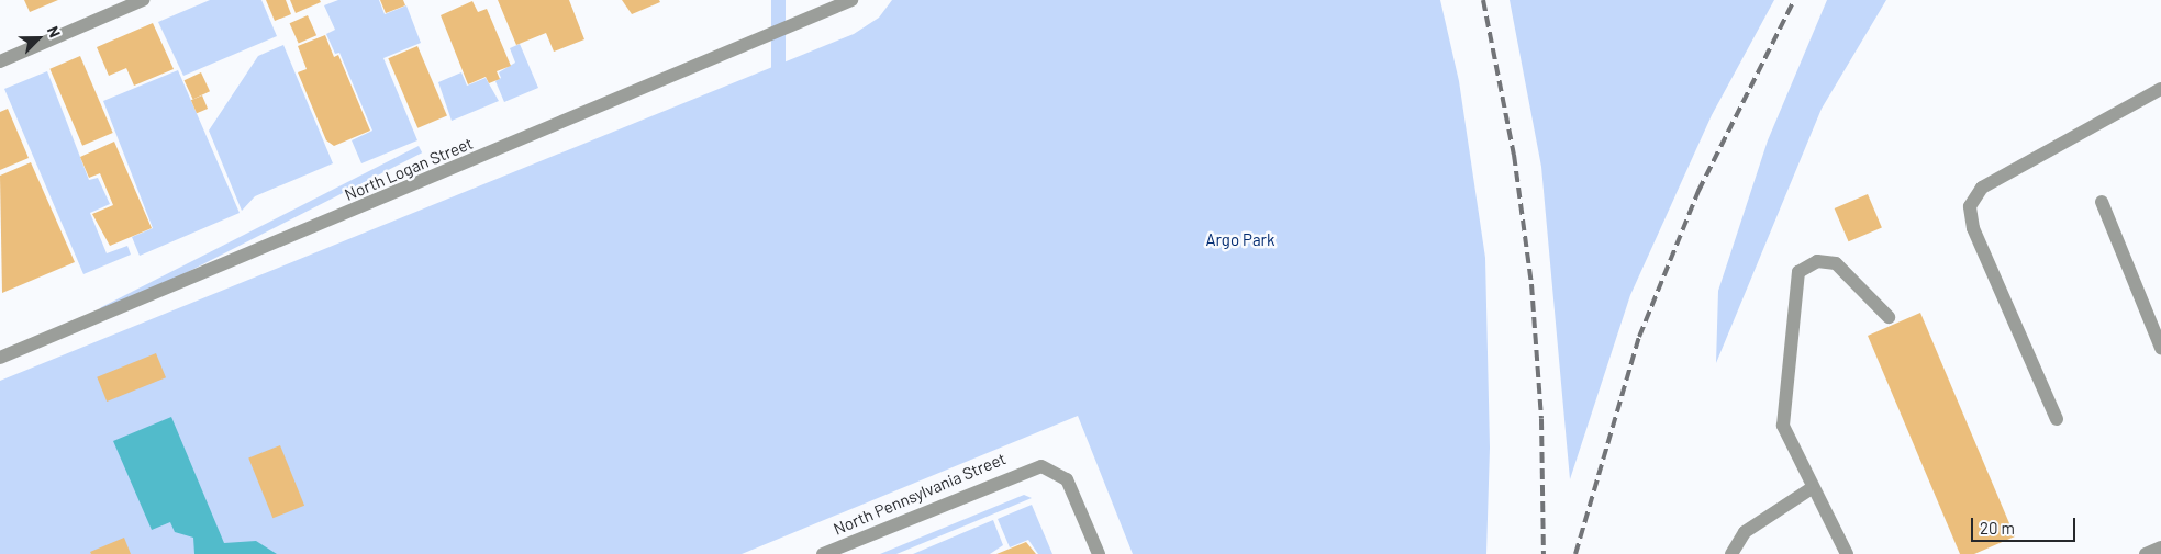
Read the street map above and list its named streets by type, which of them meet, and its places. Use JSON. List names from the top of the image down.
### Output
{
  "streets": {
    "street": ["North Logan Street", "North Pennsylvania Street"]
  },
  "parks": ["Argo Park"],
  "scale_bar": "20 m",
  "north": "top right"
}
